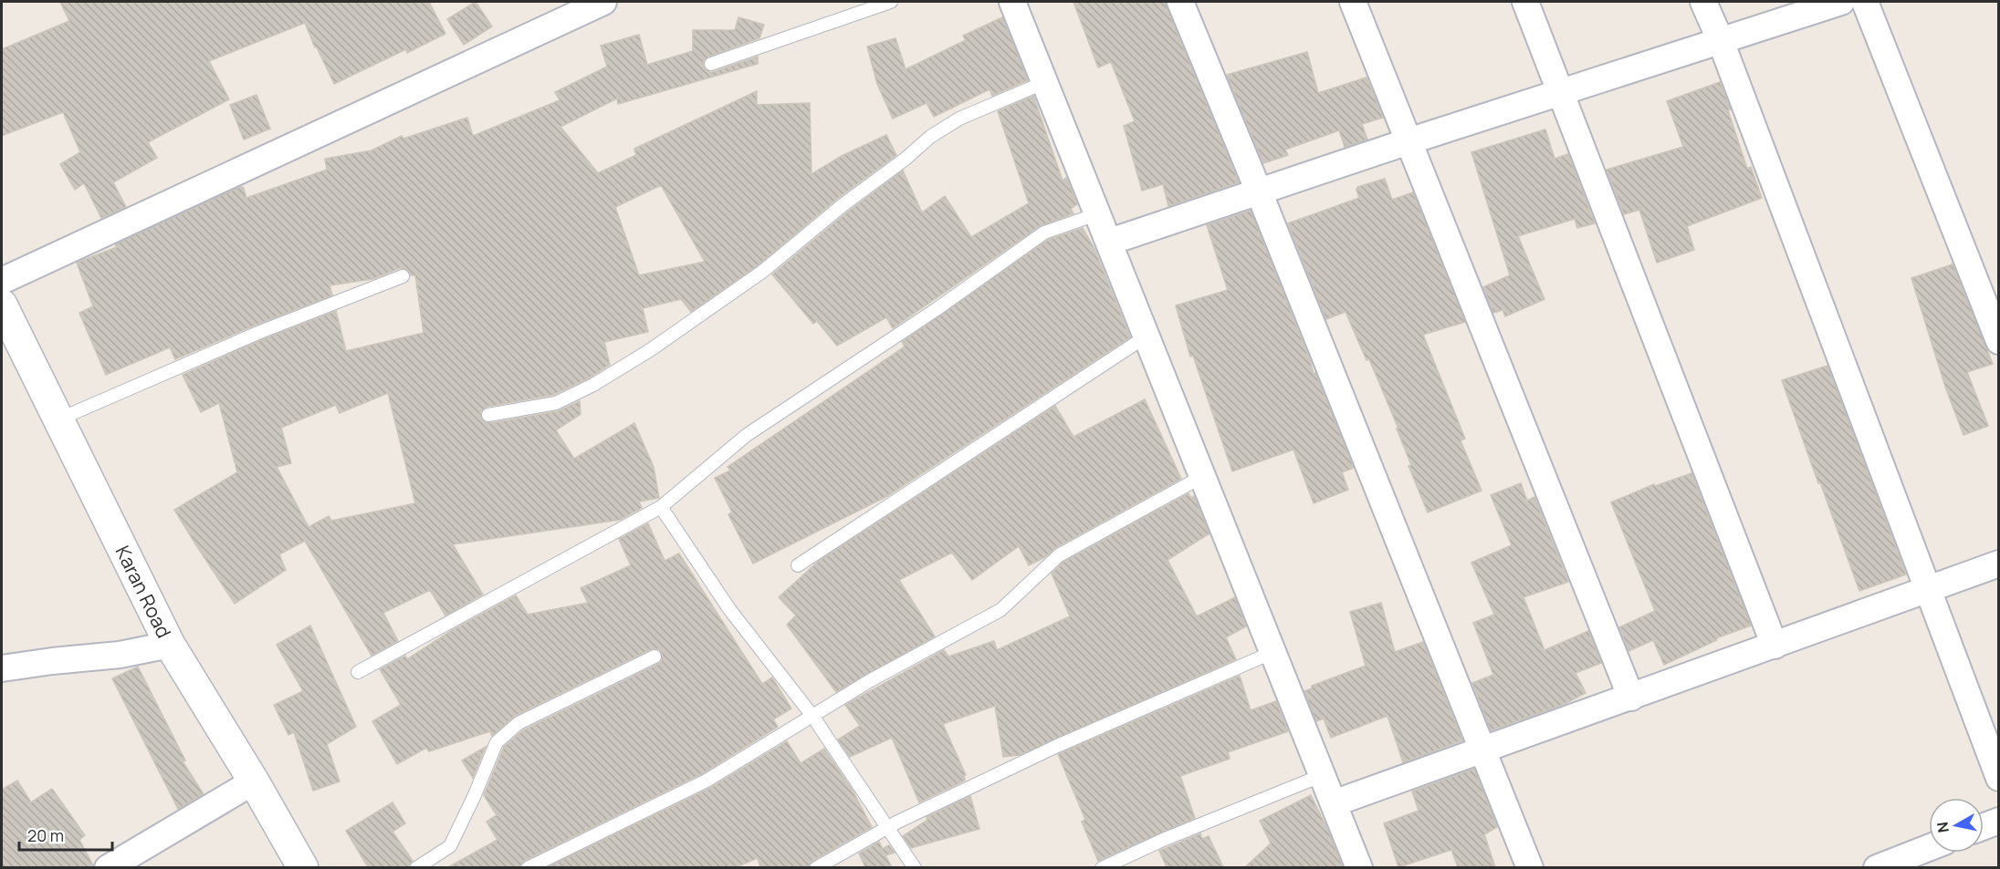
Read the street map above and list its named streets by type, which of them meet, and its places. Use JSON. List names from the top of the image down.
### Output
{
  "streets": {
    "street": ["Karan Road"]
  },
  "scale_bar": "20 m",
  "north": "left"
}
